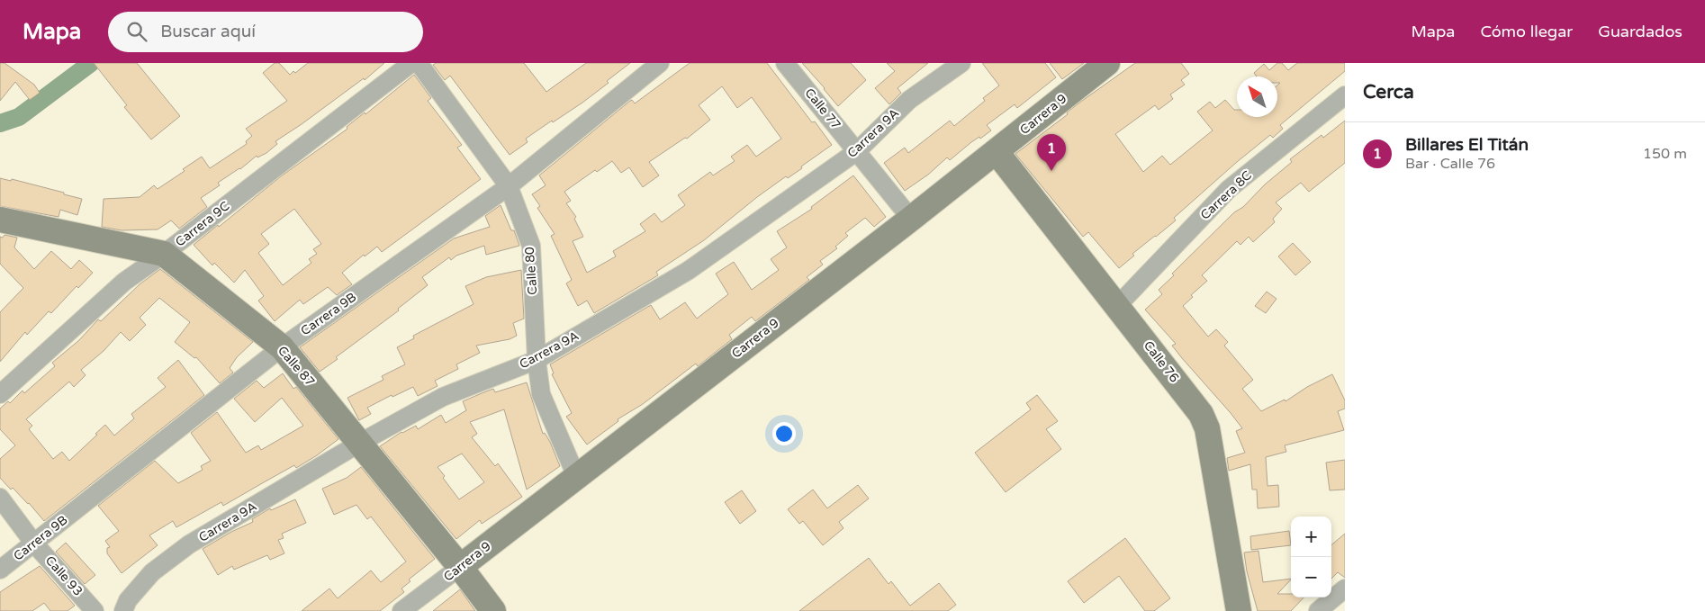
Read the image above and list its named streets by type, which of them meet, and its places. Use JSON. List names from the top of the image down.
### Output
{
  "streets": {
    "street": [
      "Calle 77",
      "Carrera 9",
      "Carrera 9A",
      "Carrera 8C",
      "Carrera 9C",
      "Calle 80",
      "Carrera 9B",
      "Calle 76",
      "Calle 87",
      "Calle 93"
    ]
  },
  "crossings": [
    ["Calle 77", "Carrera 9"],
    ["Calle 77", "Carrera 9A"],
    ["Carrera 9", "Calle 80"],
    ["Carrera 9", "Calle 76"],
    ["Carrera 9", "Calle 87"],
    ["Carrera 9A", "Calle 80"],
    ["Carrera 9A", "Calle 87"],
    ["Carrera 8C", "Calle 76"],
    ["Carrera 9C", "Calle 87"],
    ["Calle 80", "Carrera 9B"],
    ["Carrera 9B", "Calle 87"],
    ["Carrera 9B", "Calle 93"]
  ],
  "north": "top left",
  "page": {
    "header": "Mapa",
    "search": "Buscar aquí",
    "nav": ["Mapa", "Cómo llegar", "Guardados"],
    "heading": "Cerca",
    "list": [
      {
        "mark": "1",
        "name": "Billares El Titán",
        "note": "Bar · Calle 76",
        "value": "150 m"
      }
    ],
    "pins": "1",
    "map_buttons": ["+", "−"]
  }
}
